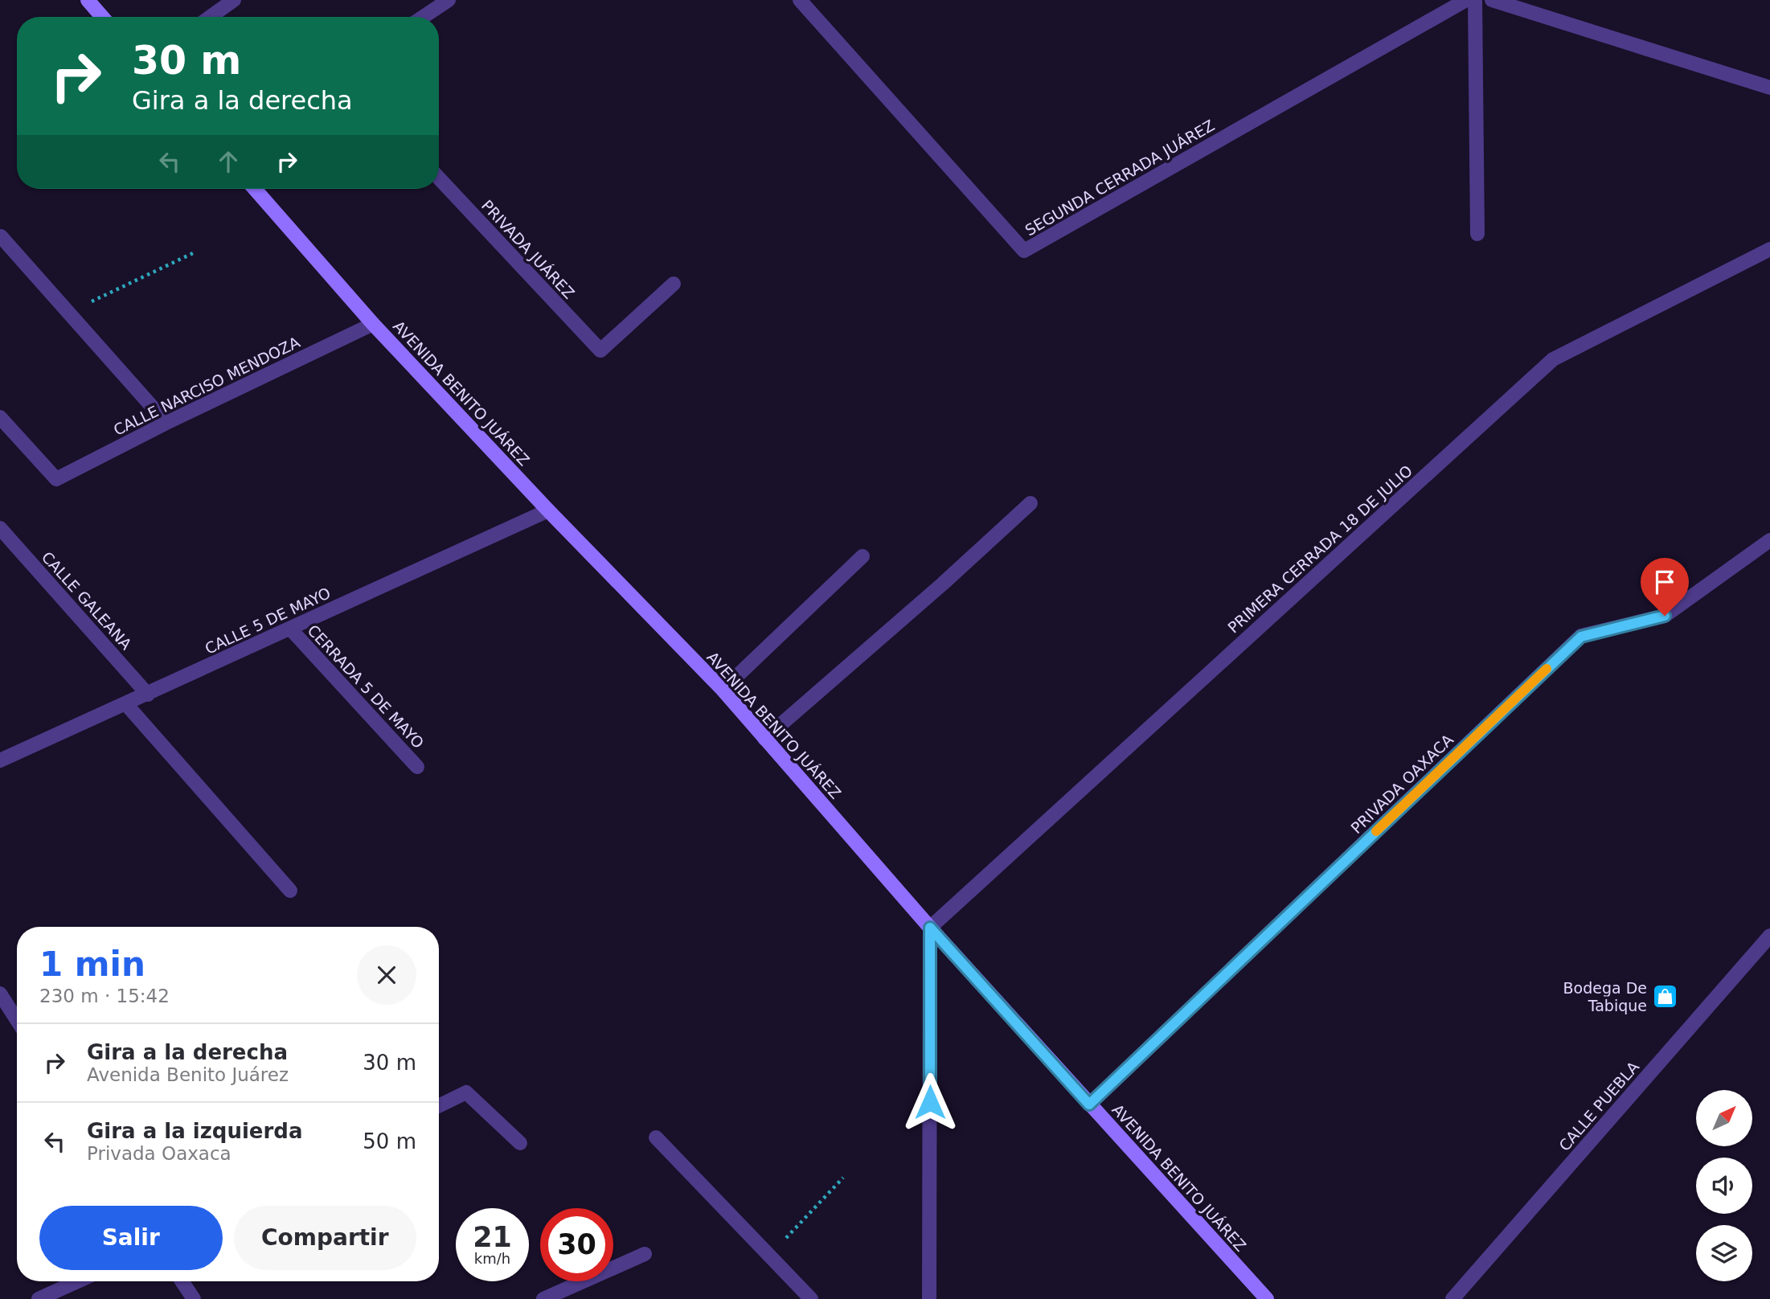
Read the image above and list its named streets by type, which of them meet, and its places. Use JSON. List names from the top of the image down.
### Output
{
  "streets": {
    "main road": ["AVENIDA BENITO JUÁREZ"],
    "street": [
      "SEGUNDA CERRADA JUÁREZ",
      "PRIVADA JUÁREZ",
      "CALLE NARCISO MENDOZA",
      "PRIMERA CERRADA 18 DE JULIO",
      "CALLE GALEANA",
      "CALLE 5 DE MAYO",
      "CERRADA 5 DE MAYO",
      "PRIVADA OAXACA",
      "CALLE PUEBLA"
    ]
  },
  "crossings": [
    ["CALLE NARCISO MENDOZA", "AVENIDA BENITO JUÁREZ"],
    ["AVENIDA BENITO JUÁREZ", "PRIMERA CERRADA 18 DE JULIO"],
    ["AVENIDA BENITO JUÁREZ", "CALLE 5 DE MAYO"],
    ["AVENIDA BENITO JUÁREZ", "PRIVADA OAXACA"],
    ["CALLE GALEANA", "CALLE 5 DE MAYO"],
    ["CALLE 5 DE MAYO", "CERRADA 5 DE MAYO"]
  ],
  "places": {
    "shop": ["Bodega De Tabique"]
  },
  "north": "top right",
  "page": {
    "turn": ["30 m", "Gira a la derecha"],
    "heading": ["1 min", "230 m · 15:42"],
    "list": [
      {
        "name": "Gira a la derecha",
        "note": "Avenida Benito Juárez",
        "value": "30 m"
      },
      {
        "name": "Gira a la izquierda",
        "note": "Privada Oaxaca",
        "value": "50 m"
      }
    ],
    "buttons": ["Salir", "Compartir"],
    "speed": "21 km/h",
    "limit": "30"
  }
}
